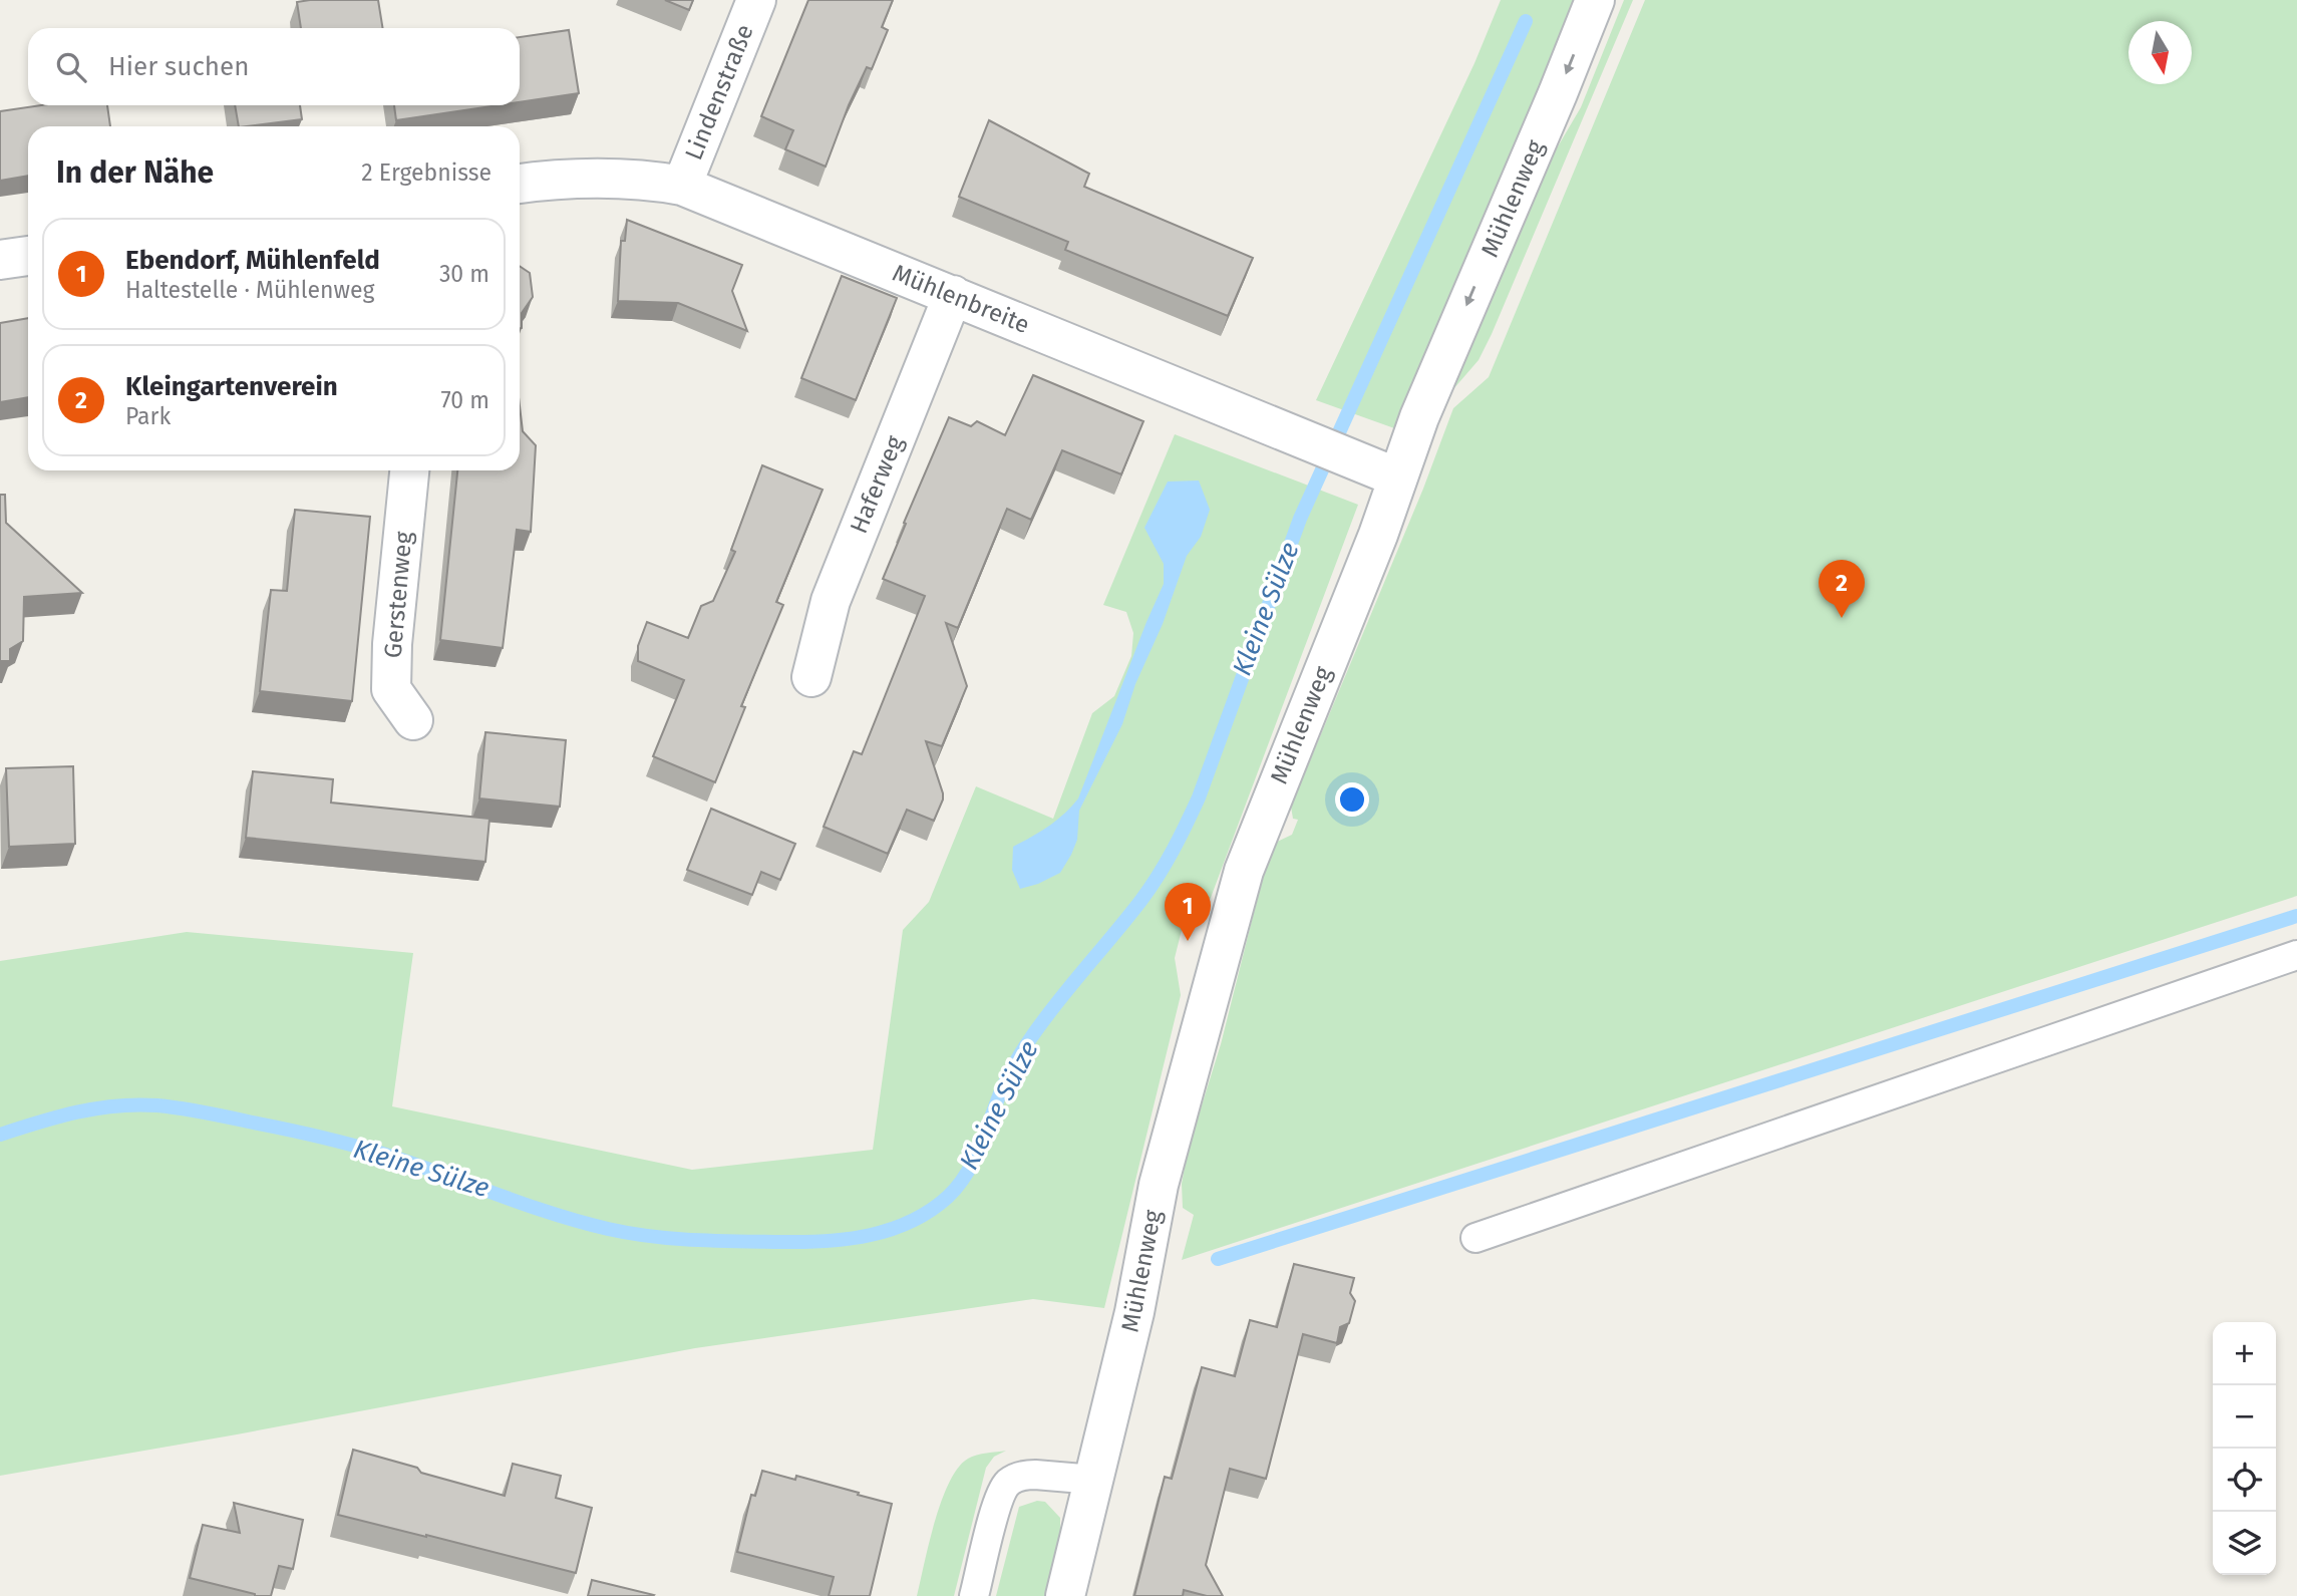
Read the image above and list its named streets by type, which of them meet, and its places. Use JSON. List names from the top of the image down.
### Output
{
  "streets": {
    "street": [
      "Lindenstraße",
      "Mühlenweg",
      "Mühlenbreite",
      "Haferweg",
      "Gerstenweg"
    ]
  },
  "crossings": [
    ["Lindenstraße", "Mühlenbreite"],
    ["Mühlenweg", "Mühlenbreite"],
    ["Mühlenbreite", "Haferweg"]
  ],
  "water": ["Kleine Sülze"],
  "north": "bottom",
  "page": {
    "search": "Hier suchen",
    "heading": ["In der Nähe", "2 Ergebnisse"],
    "list": [
      {
        "mark": "1",
        "name": "Ebendorf, Mühlenfeld",
        "note": "Haltestelle · Mühlenweg",
        "value": "30 m"
      },
      {
        "mark": "2",
        "name": "Kleingartenverein",
        "note": "Park",
        "value": "70 m"
      }
    ],
    "pins": ["2", "1"],
    "map_buttons": ["+", "−"]
  }
}
